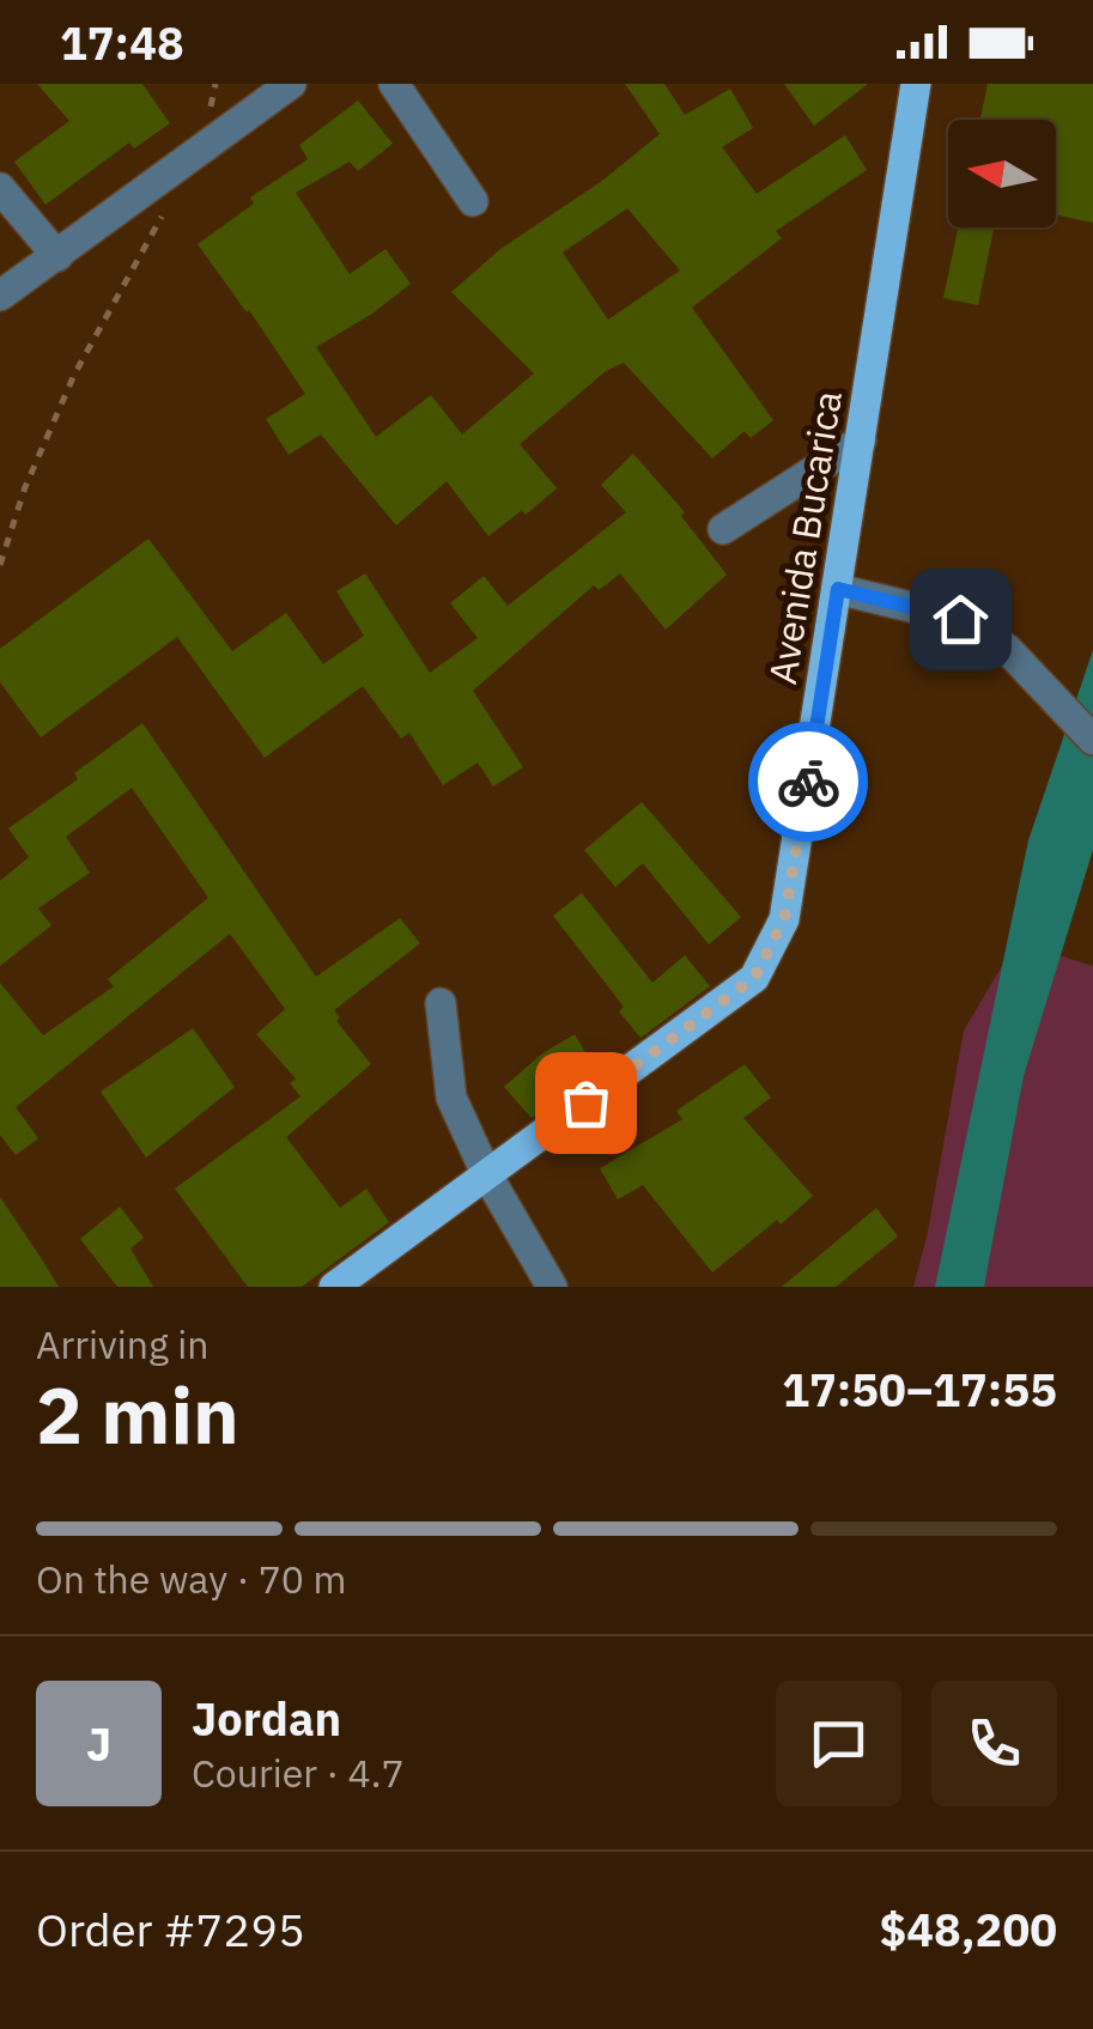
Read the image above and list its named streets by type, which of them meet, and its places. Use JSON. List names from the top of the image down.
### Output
{
  "streets": {
    "main road": ["Avenida Bucarica"]
  },
  "north": "left",
  "page": {
    "status": "17:48",
    "heading": ["2 min", "Arriving in", "17:50–17:55"],
    "panel": [
      "Jordan",
      "Courier · 4.7",
      "Order #7295",
      "$48,200"
    ],
    "bar": "On the way · 70 m",
    "round": "J"
  }
}
